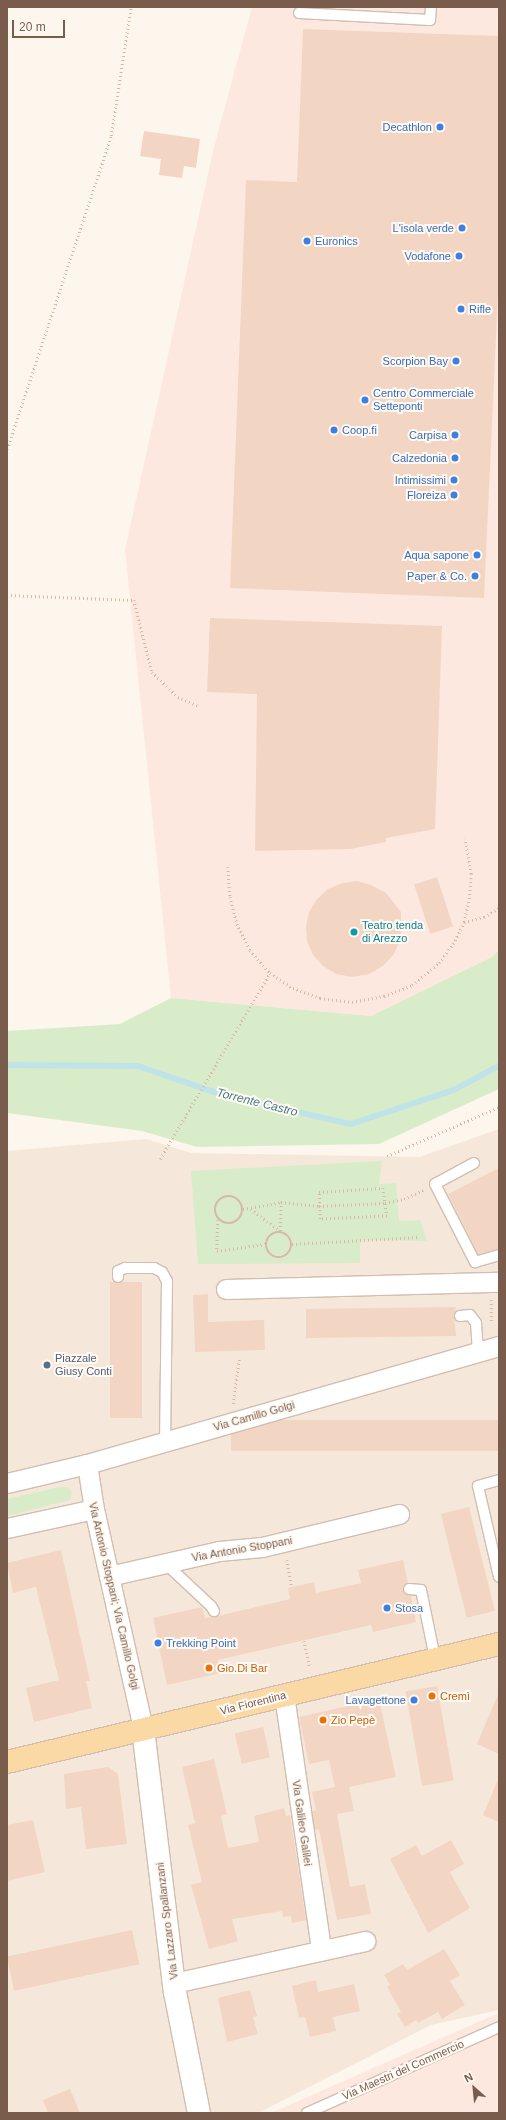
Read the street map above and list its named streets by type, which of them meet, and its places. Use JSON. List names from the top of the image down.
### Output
{
  "streets": {
    "main road": ["Via Fiorentina"],
    "street": [
      "Via Camillo Golgi",
      "Via Antonio Stoppani",
      "Via Antonio Stoppani; Via Camillo Golgi",
      "Via Galileo Galilei",
      "Via Lazzaro Spallanzani"
    ],
    "lane": ["Via Maestri del Commercio"]
  },
  "crossings": [
    ["Via Camillo Golgi", "Via Antonio Stoppani; Via Camillo Golgi"],
    ["Via Antonio Stoppani", "Via Antonio Stoppani; Via Camillo Golgi"],
    ["Via Antonio Stoppani; Via Camillo Golgi", "Via Fiorentina"],
    ["Via Antonio Stoppani; Via Camillo Golgi", "Via Lazzaro Spallanzani"],
    ["Via Fiorentina", "Via Galileo Galilei"],
    ["Via Fiorentina", "Via Lazzaro Spallanzani"]
  ],
  "water": ["Torrente Castro"],
  "places": [
    "Decathlon",
    "L'isola verde",
    "Euronics",
    "Vodafone",
    "Rifle",
    "Scorpion Bay",
    "Centro Commerciale Setteponti",
    "Coop.fi",
    "Carpisa",
    "Calzedonia",
    "Intimissimi",
    "Floreiza",
    "Aqua sapone",
    "Paper & Co.",
    "Teatro tenda di Arezzo",
    "Piazzale Giusy Conti",
    "Stosa",
    "Trekking Point",
    "Gio.Di Bar",
    "Cremì",
    "Lavagettone",
    "Zio Pepè"
  ],
  "scale_bar": "20 m",
  "north": "top left"
}
